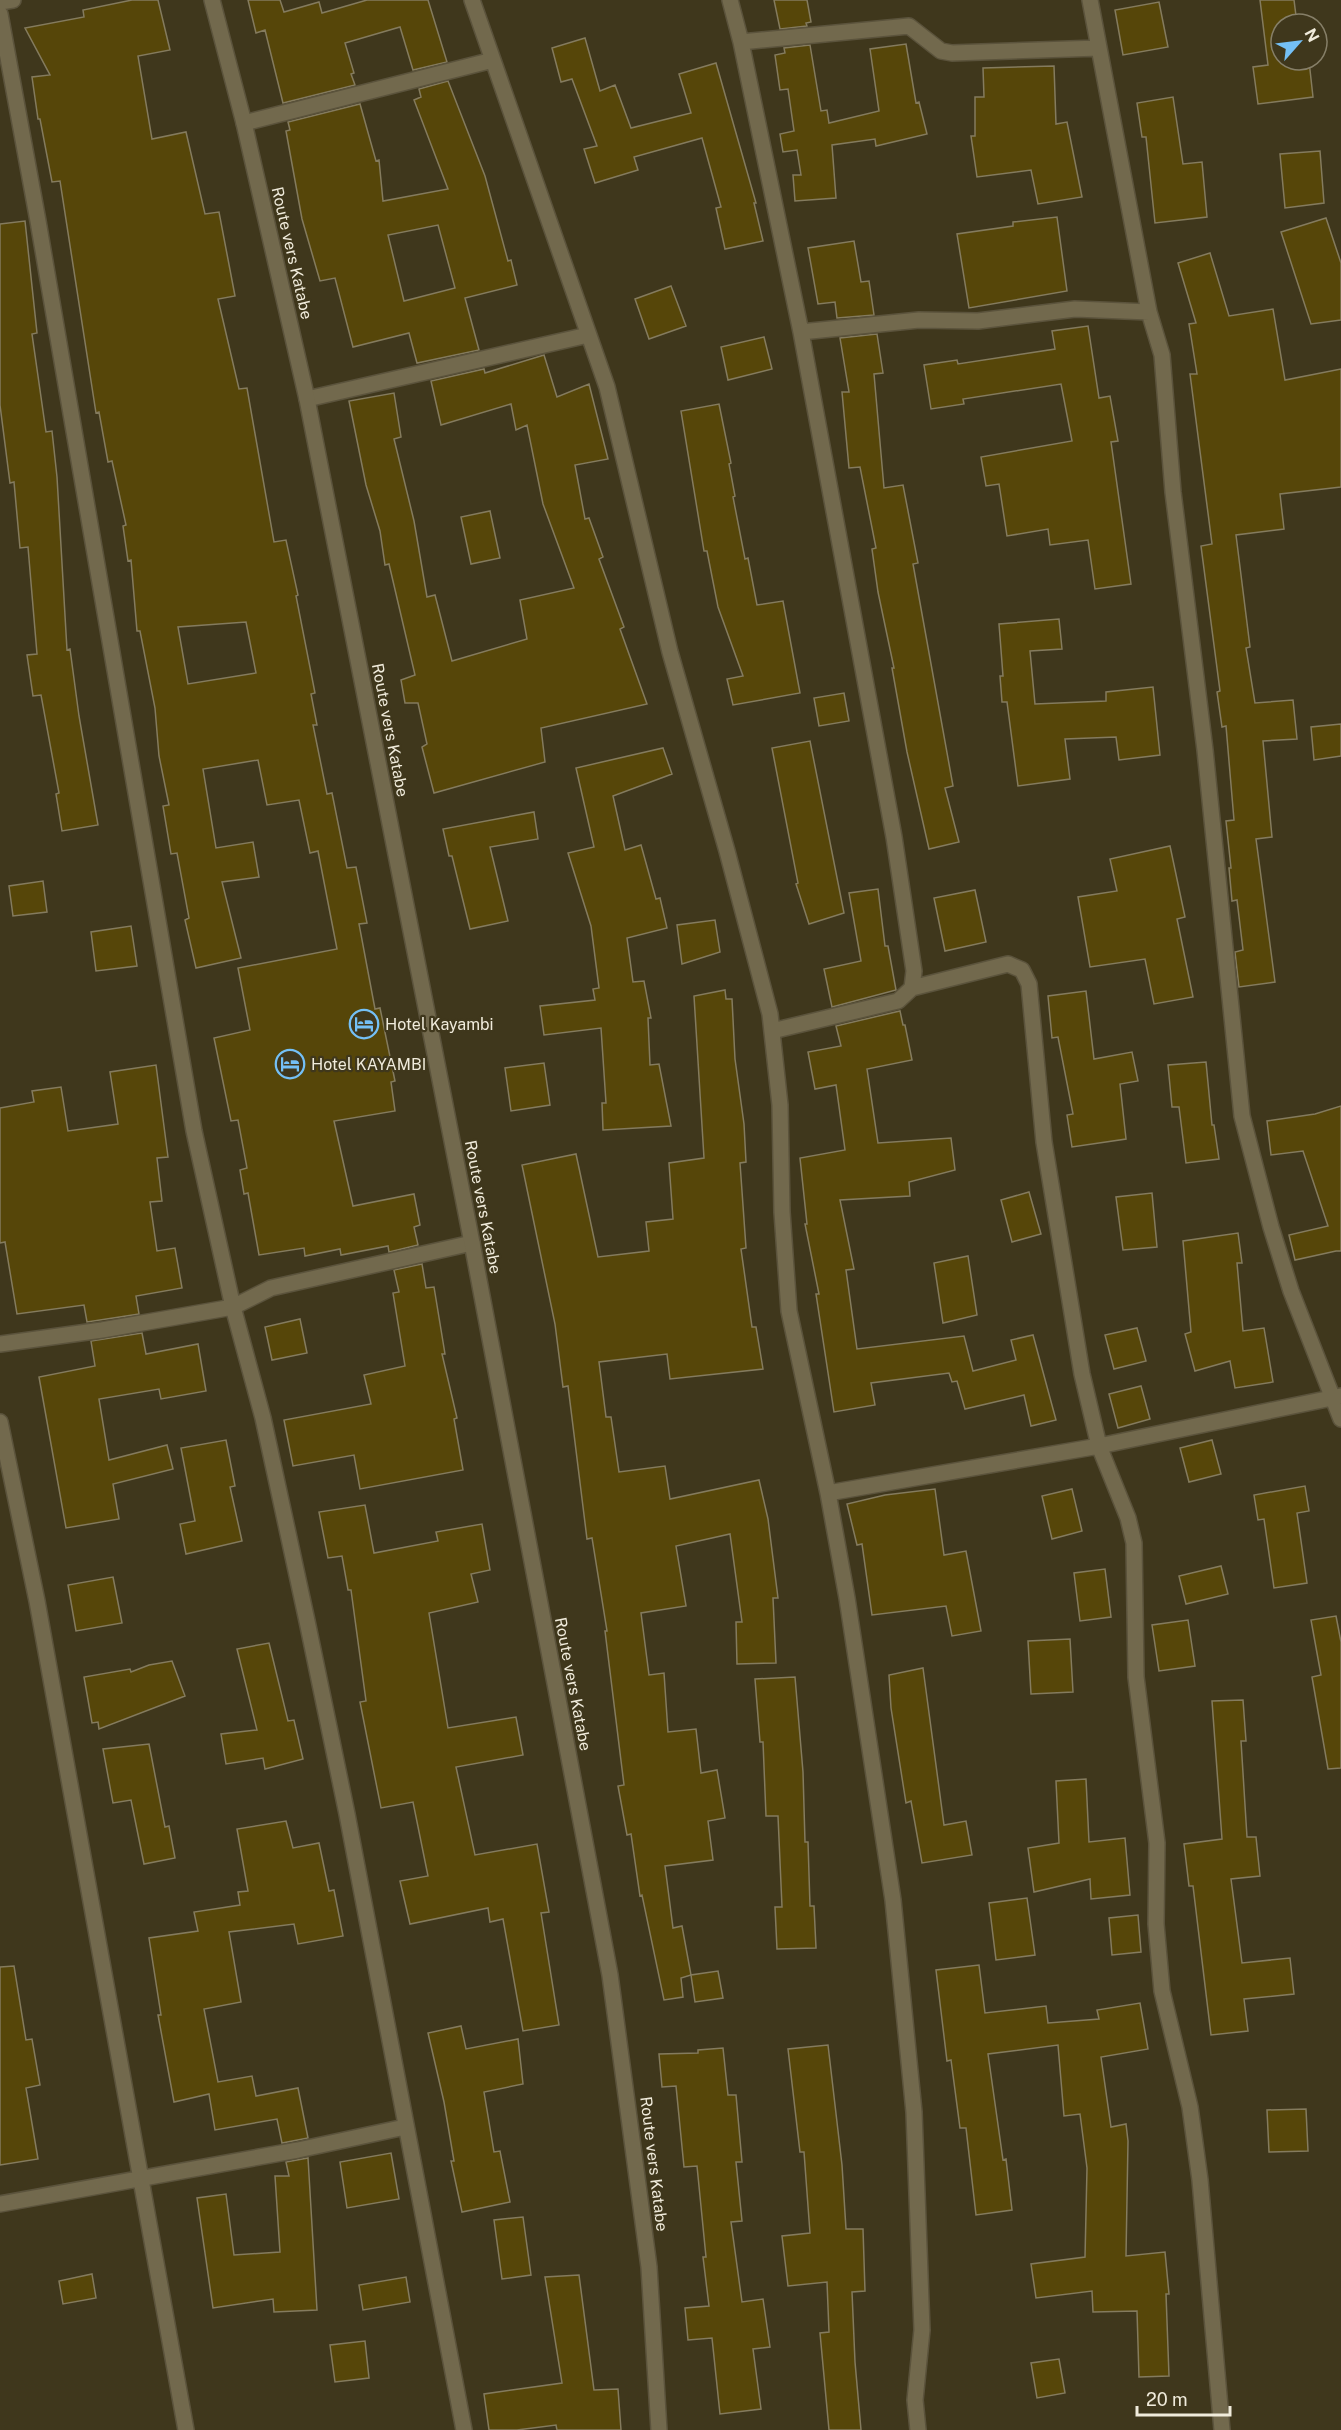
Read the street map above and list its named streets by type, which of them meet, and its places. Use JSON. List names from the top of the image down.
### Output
{
  "streets": {
    "street": ["Route vers Katabe"]
  },
  "places": {
    "hotel": ["Hotel Kayambi", "Hotel KAYAMBI"]
  },
  "scale_bar": "20 m",
  "north": "top right"
}
